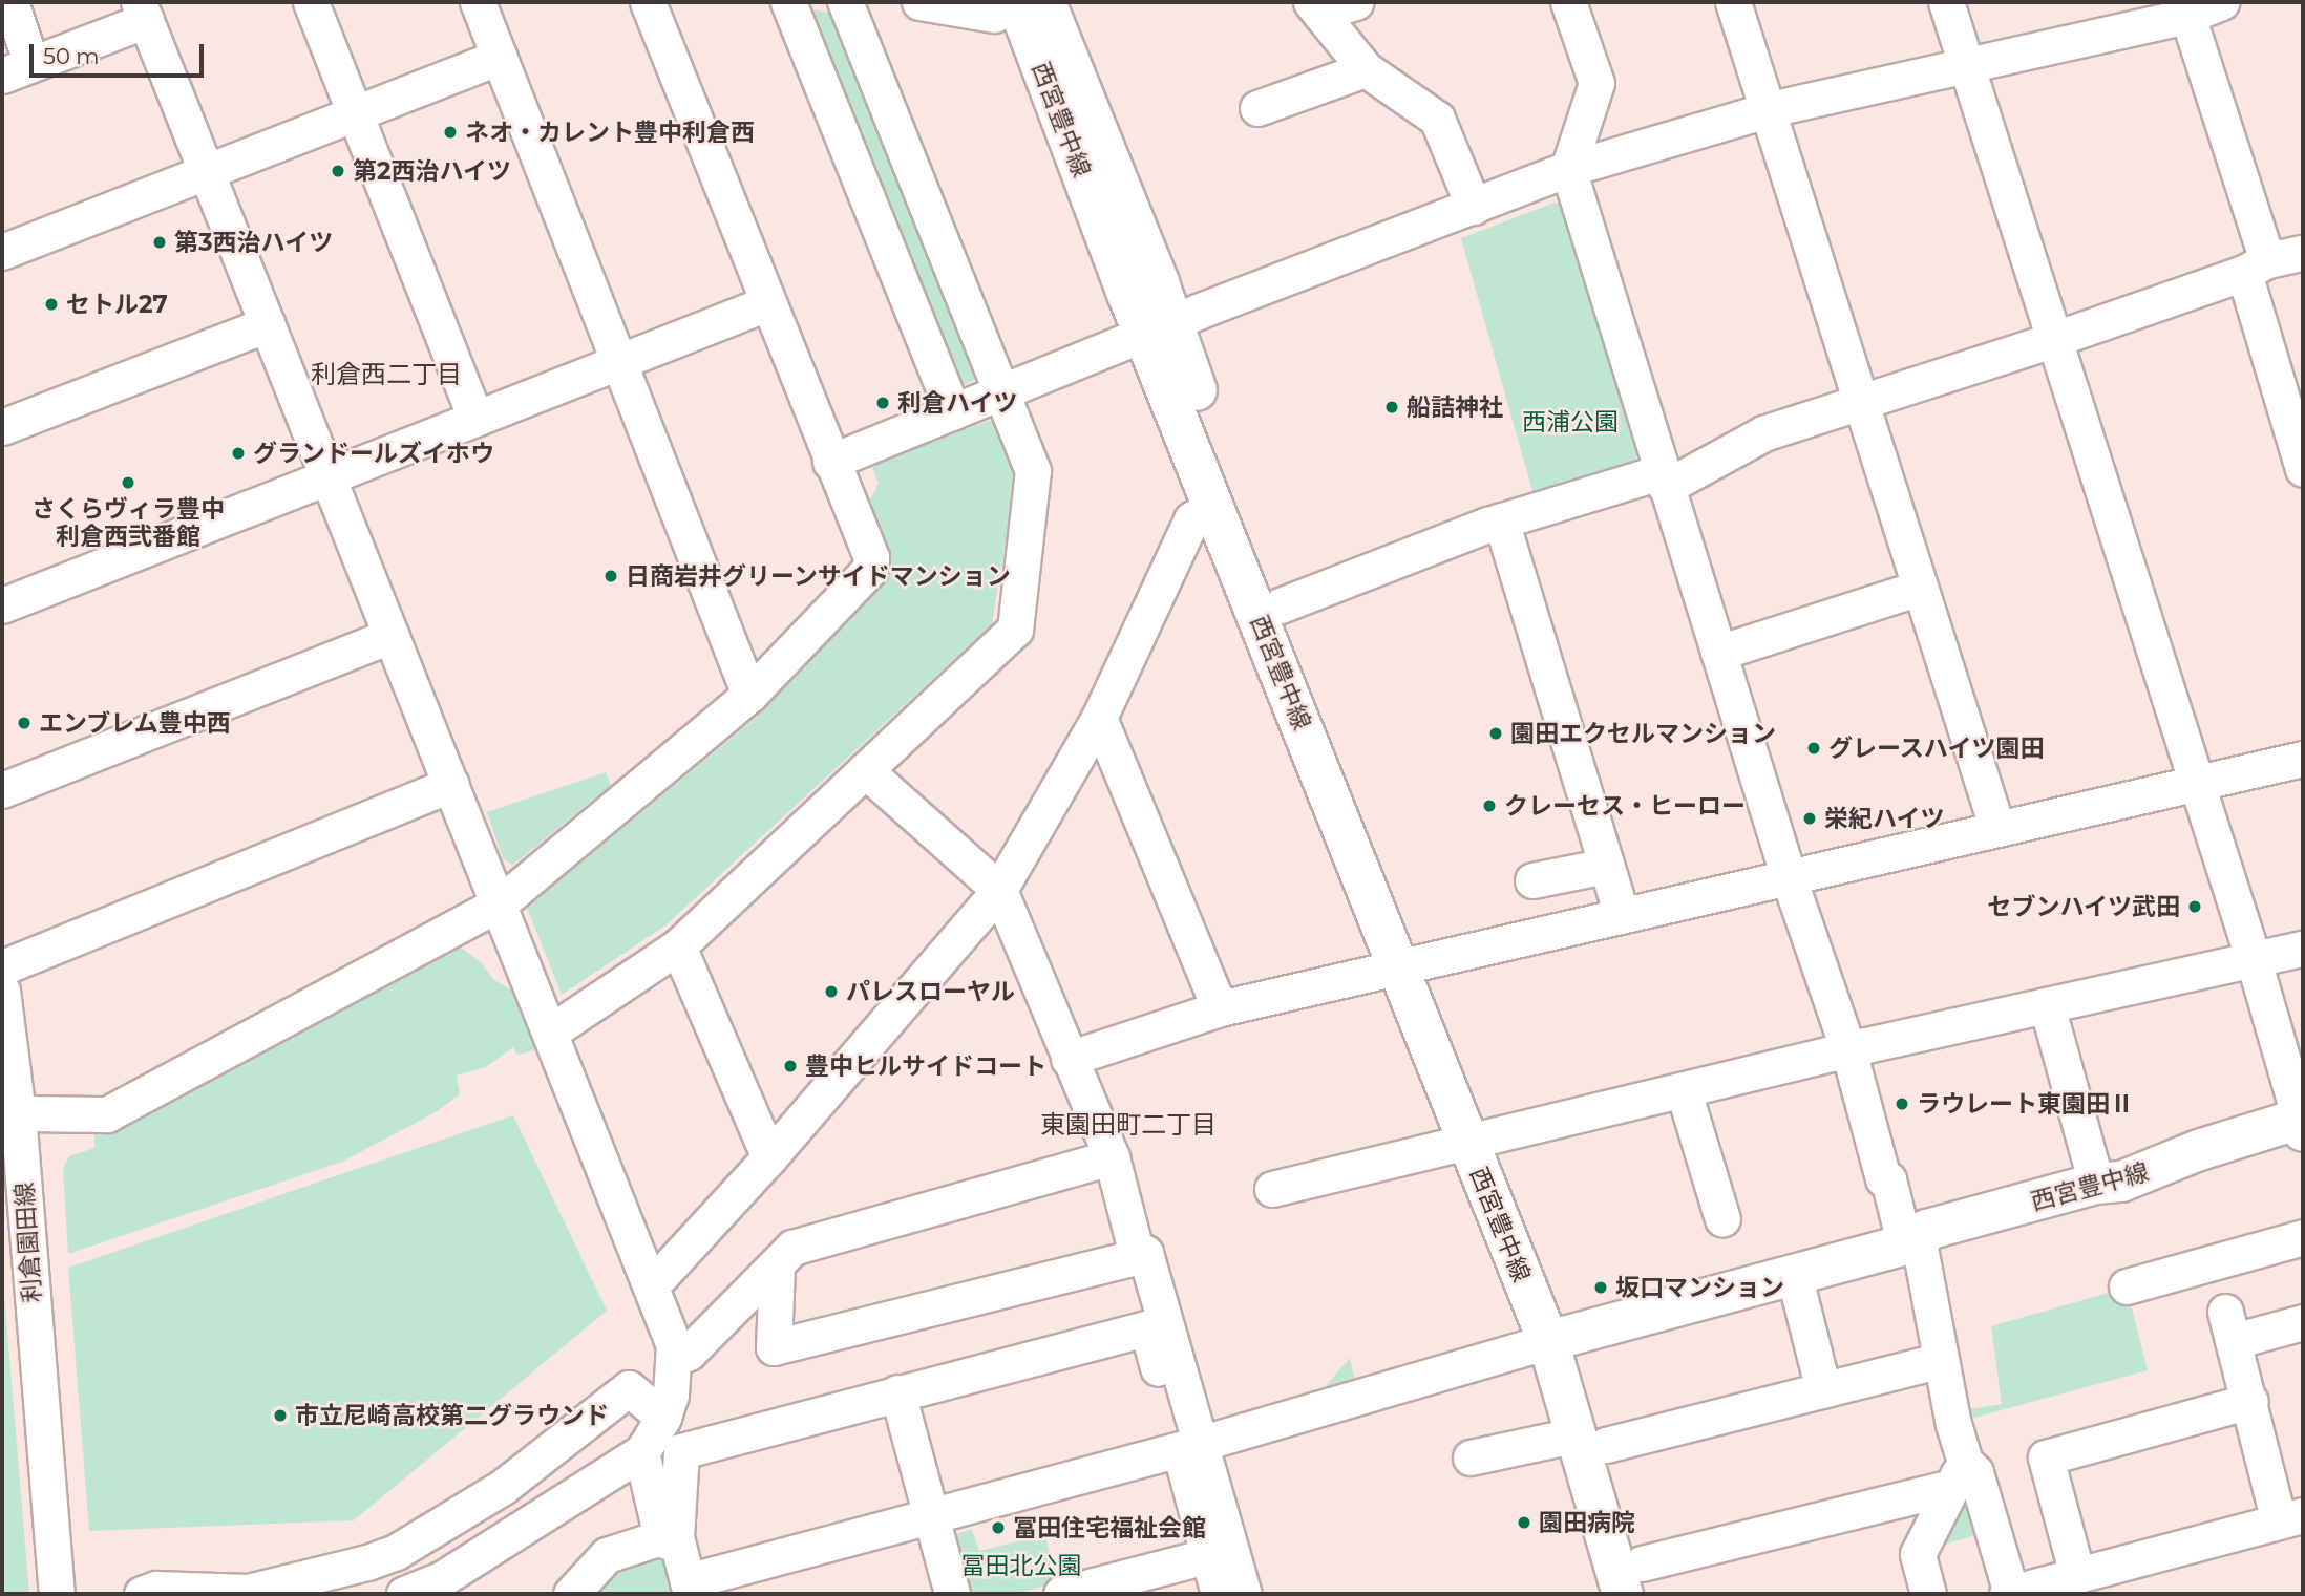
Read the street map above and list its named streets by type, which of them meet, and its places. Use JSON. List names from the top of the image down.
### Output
{
  "streets": {
    "main road": ["西宮豊中線"],
    "street": ["利倉園田線"]
  },
  "districts": ["利倉西二丁目", "東園田町二丁目"],
  "parks": ["西浦公園", "冨田北公園"],
  "places": [
    "ネオ・カレント豊中利倉西",
    "第2西治ハイツ",
    "第3西治ハイツ",
    "セトル27",
    "利倉ハイツ",
    "船詰神社",
    "グランドールズイホウ",
    "さくらヴィラ豊中 利倉西弐番館",
    "日商岩井グリーンサイドマンション",
    "エンブレム豊中西",
    "園田エクセルマンション",
    "グレースハイツ園田",
    "クレーセス・ヒーロー",
    "栄紀ハイツ",
    "セブンハイツ武田",
    "パレスローヤル",
    "豊中ヒルサイドコート",
    "ラウレート東園田Ⅱ",
    "坂口マンション",
    "市立尼崎高校第二グラウンド",
    "園田病院",
    "冨田住宅福祉会館"
  ],
  "scale_bar": "50 m"
}
